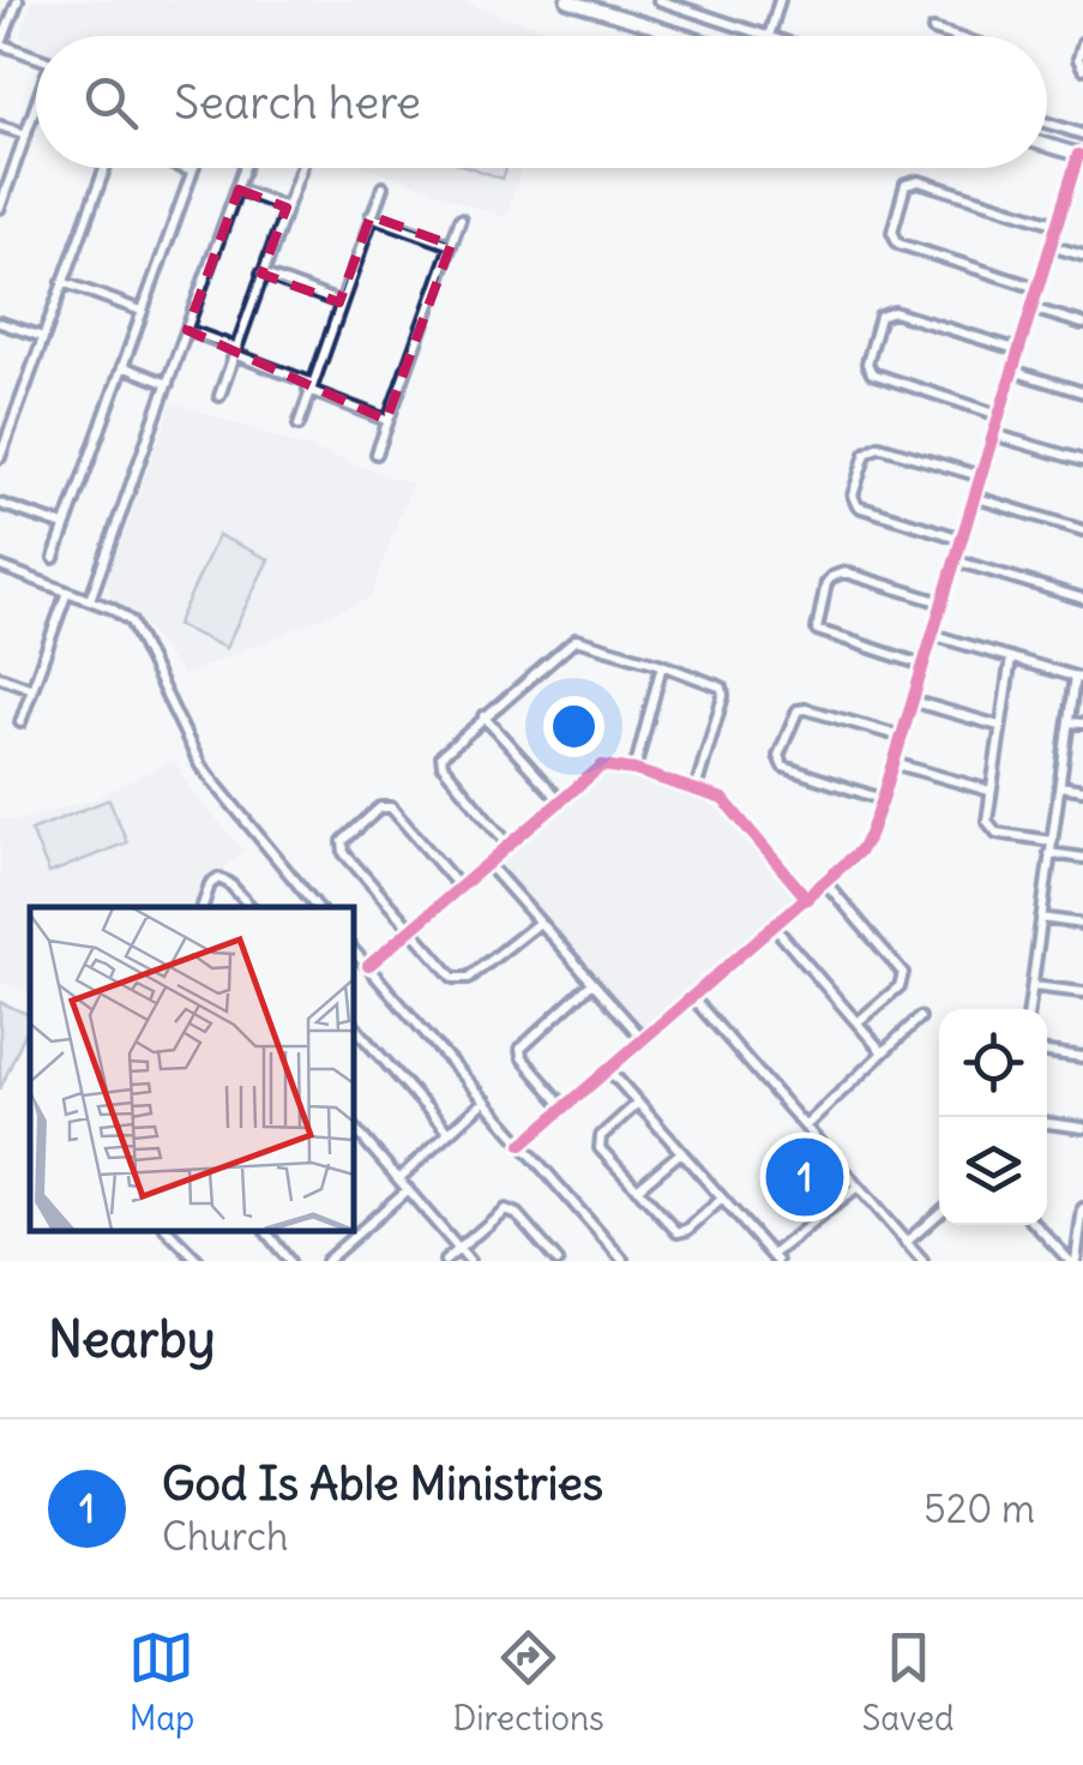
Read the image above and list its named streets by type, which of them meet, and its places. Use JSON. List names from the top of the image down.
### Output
{
  "page": {
    "search": "Search here",
    "pins": "1",
    "heading": "Nearby",
    "list": [
      {
        "mark": "1",
        "name": "God Is Able Ministries",
        "note": "Church",
        "value": "520 m"
      }
    ],
    "nav": ["Map", "Directions", "Saved"]
  }
}
